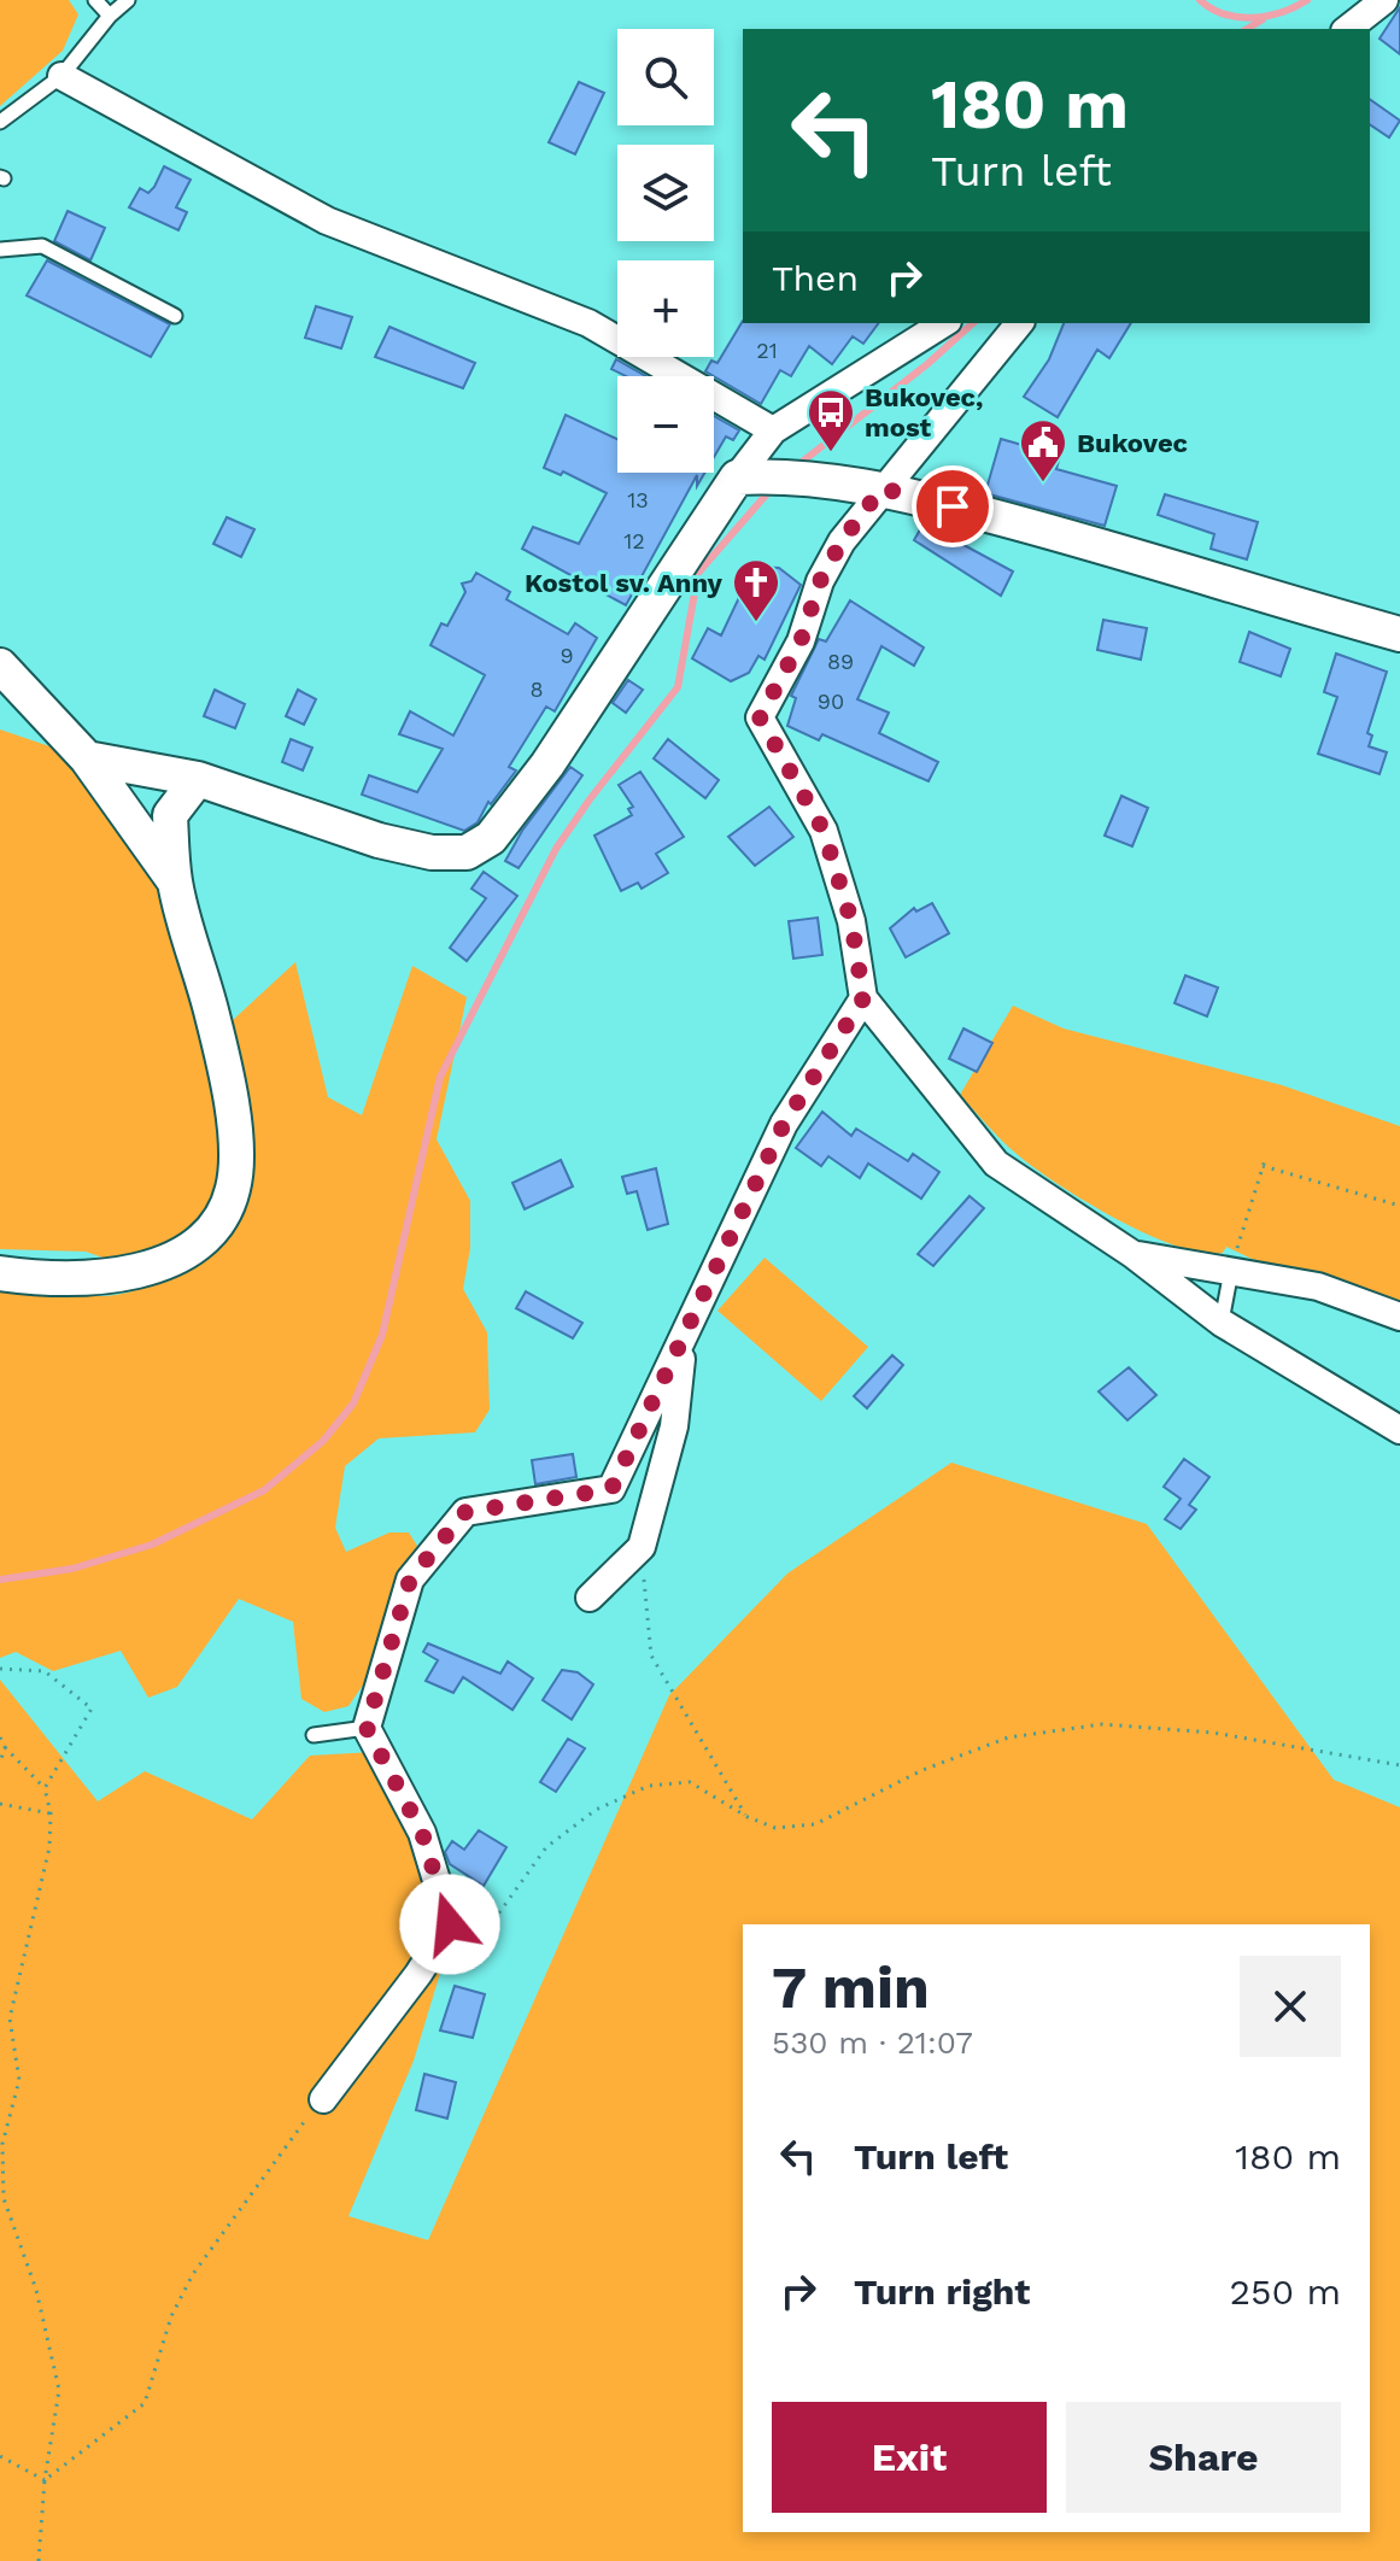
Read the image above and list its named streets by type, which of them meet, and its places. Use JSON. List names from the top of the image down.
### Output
{
  "places": {
    "bus stop": ["Bukovec, most"],
    "public building": ["Bukovec"],
    "church": ["Kostol sv. Anny"]
  },
  "house_numbers": [
    "21",
    "13",
    "12",
    "9",
    "89",
    "8",
    "90"
  ],
  "page": {
    "map_buttons": ["+", "−"],
    "turn": ["180 m", "Turn left"],
    "then": "Then",
    "heading": ["7 min", "530 m · 21:07"],
    "list": [
      {
        "name": "Turn left",
        "value": "180 m"
      },
      {
        "name": "Turn right",
        "value": "250 m"
      }
    ],
    "buttons": ["Exit", "Share"]
  }
}
